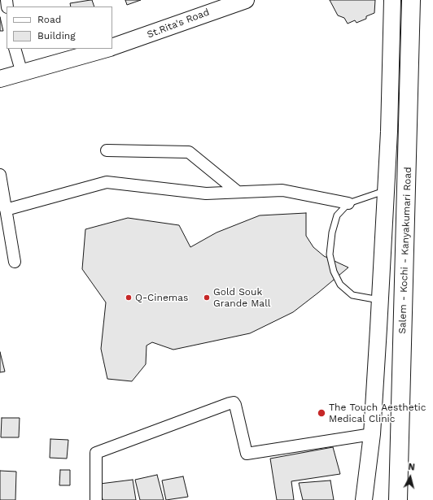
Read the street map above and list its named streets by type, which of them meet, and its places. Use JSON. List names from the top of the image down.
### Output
{
  "streets": {
    "highway": ["Salem - Kochi - Kanyakumari Road"],
    "street": ["St.Rita's Road"]
  },
  "places": ["Q-Cinemas", "Gold Souk Grande Mall", "The Touch Aesthetic Medical Clinic"],
  "legend": ["Road", "Building"],
  "north": "top"
}
